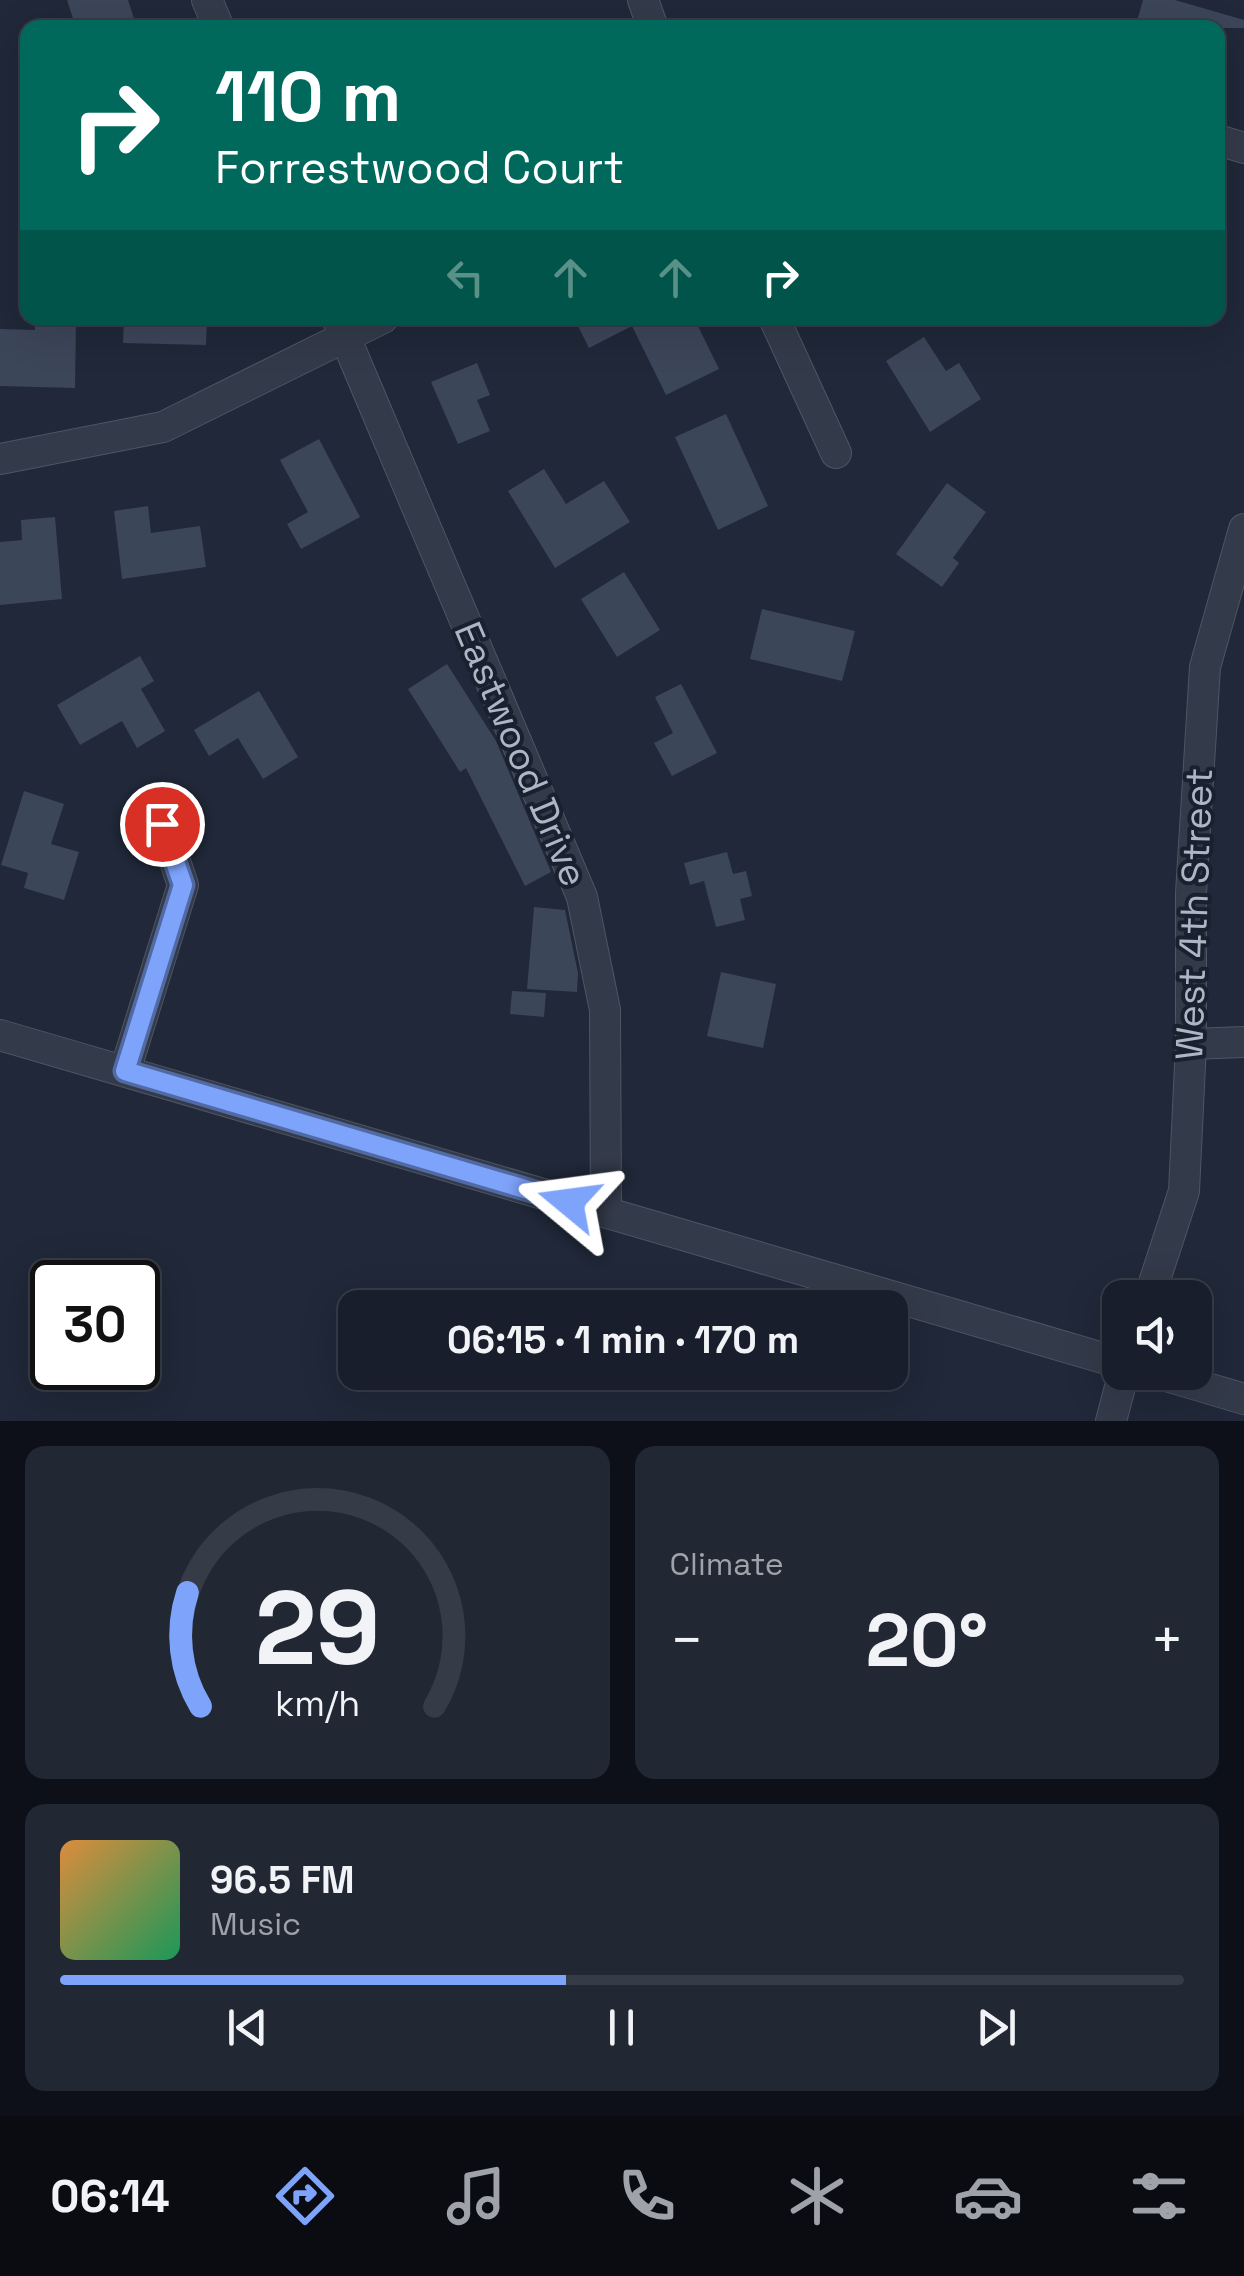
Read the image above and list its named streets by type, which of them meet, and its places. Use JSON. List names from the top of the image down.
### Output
{
  "streets": {
    "street": ["Eastwood Drive", "West 4th Street"]
  },
  "page": {
    "turn": ["110 m", "Forrestwood Court"],
    "limit": "30",
    "trip": "06:15 · 1 min · 170 m",
    "tile": "Climate",
    "heat": ["−", "20°", "+"],
    "song": ["96.5 FM", "Music"],
    "tabs": "06:14",
    "gauge": ["29", "km/h"]
  }
}
